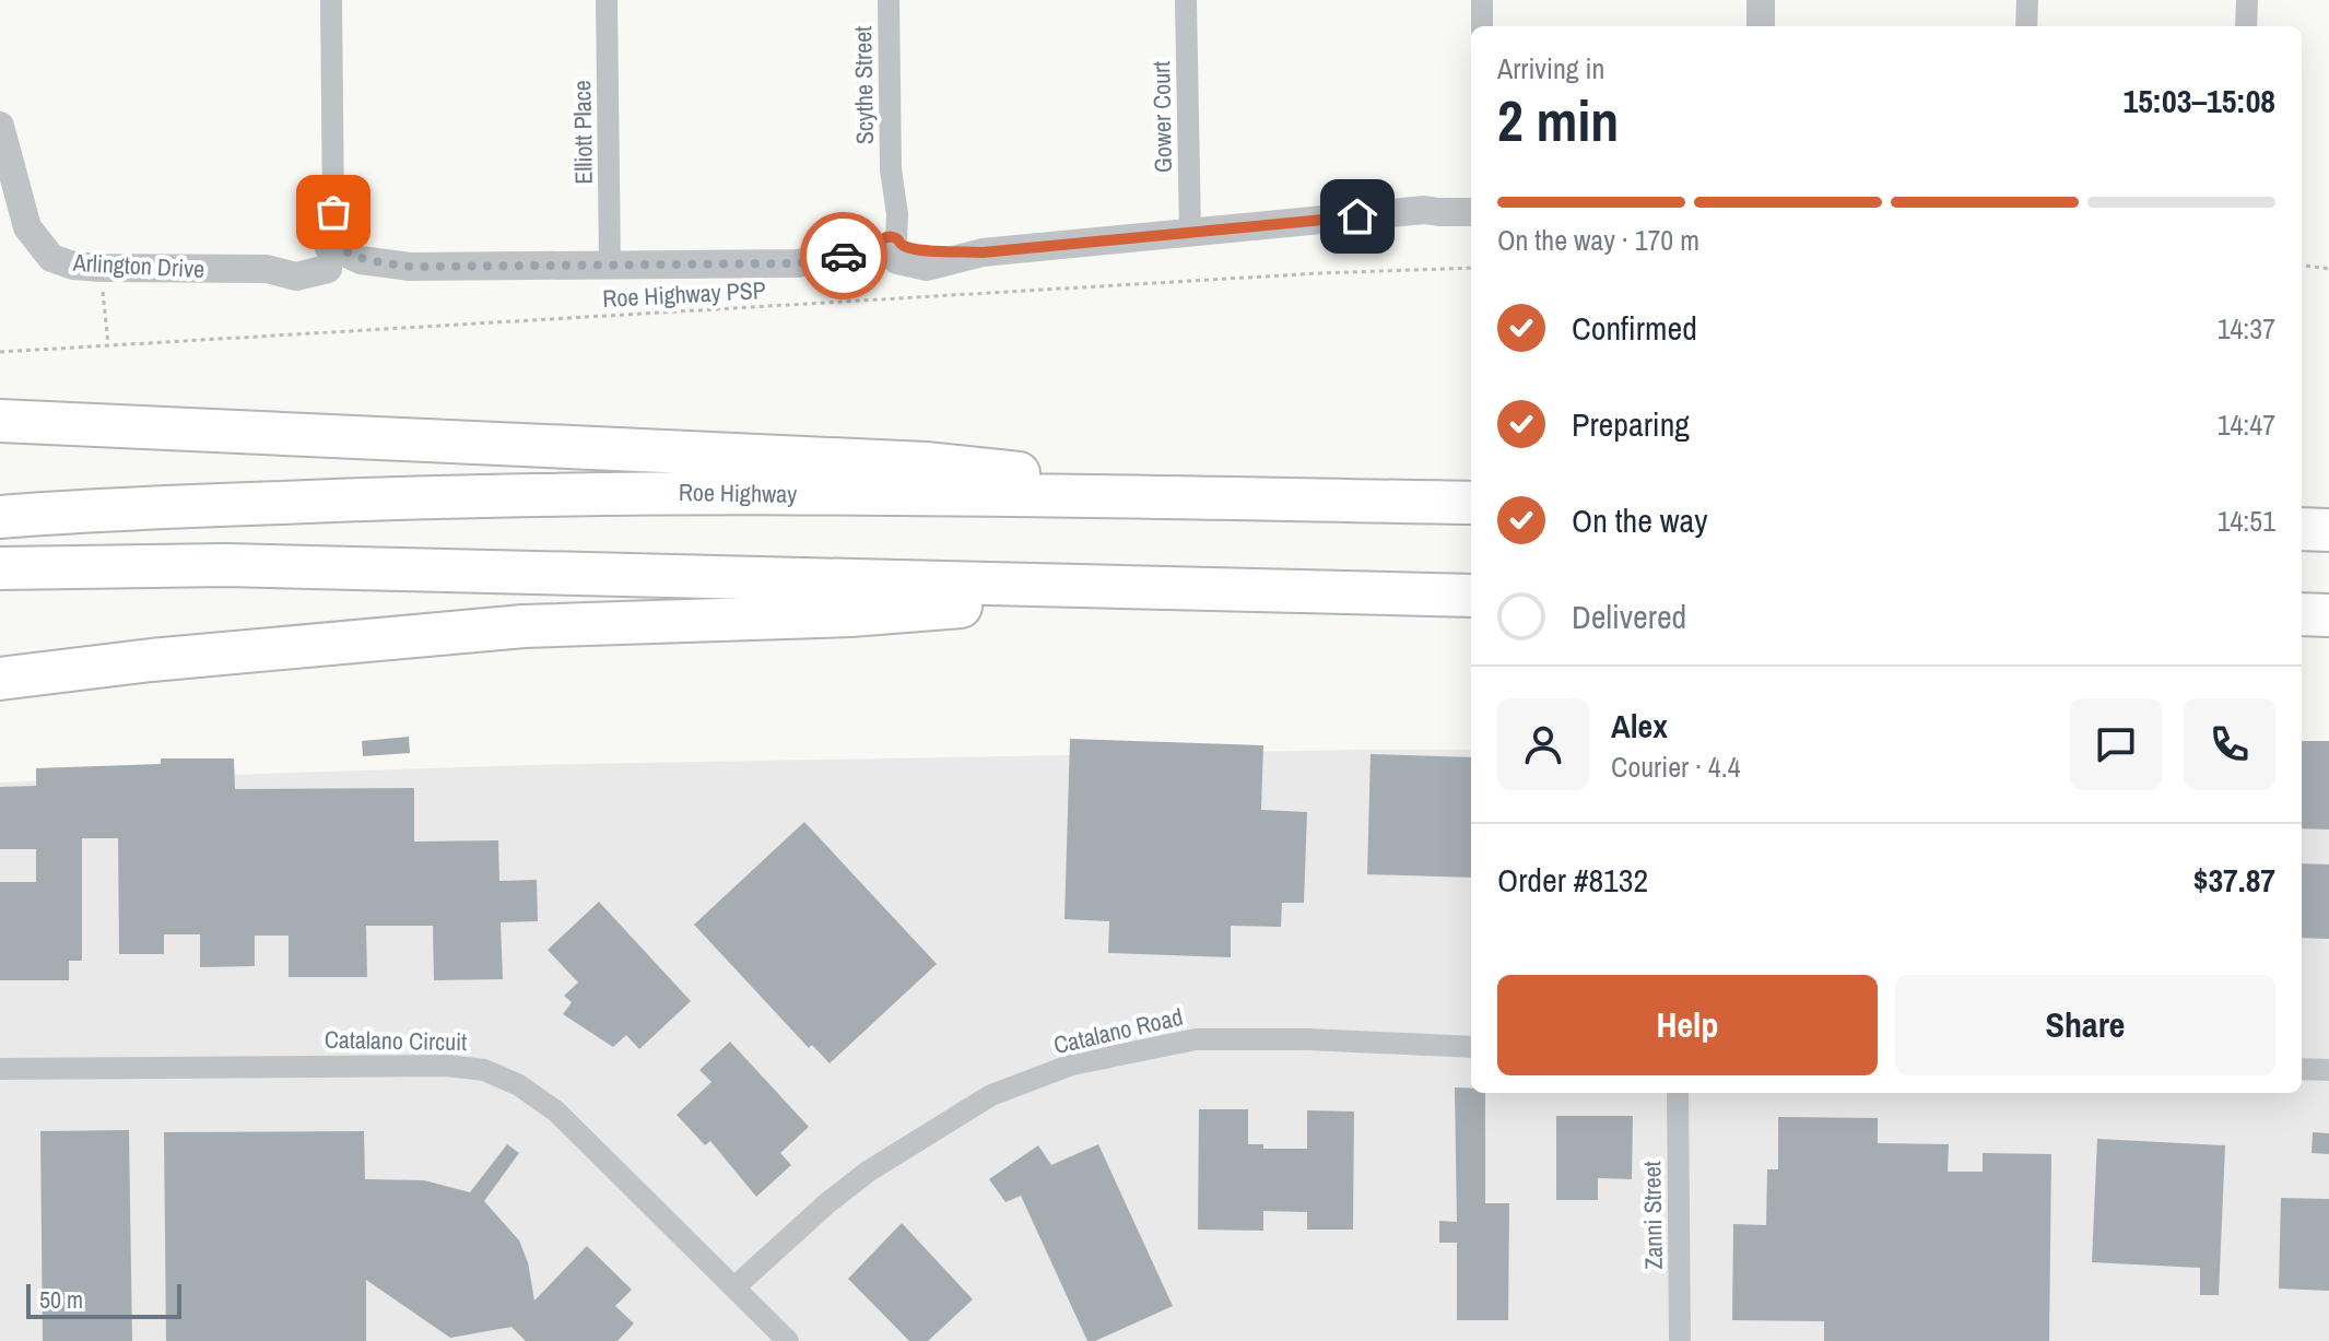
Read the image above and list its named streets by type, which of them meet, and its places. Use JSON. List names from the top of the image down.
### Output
{
  "streets": {
    "highway": ["Roe Highway"],
    "street": [
      "Scythe Street",
      "Gower Court",
      "Elliott Place",
      "Arlington Drive",
      "Catalano Road",
      "Catalano Circuit",
      "Zanni Street"
    ],
    "path": ["Roe Highway PSP"]
  },
  "crossings": [
    ["Scythe Street", "Arlington Drive"],
    ["Gower Court", "Arlington Drive"],
    ["Elliott Place", "Arlington Drive"],
    ["Catalano Road", "Catalano Circuit"]
  ],
  "scale_bar": "50 m",
  "page": {
    "heading": ["2 min", "Arriving in", "15:03–15:08"],
    "panel": [
      "Alex",
      "Courier · 4.4",
      "Order #8132",
      "$37.87"
    ],
    "bar": "On the way · 170 m",
    "list": [
      ["Confirmed", "14:37"],
      ["Preparing", "14:47"],
      ["On the way", "14:51"],
      "Delivered"
    ],
    "buttons": ["Help", "Share"],
    "scale": "50 m"
  }
}
